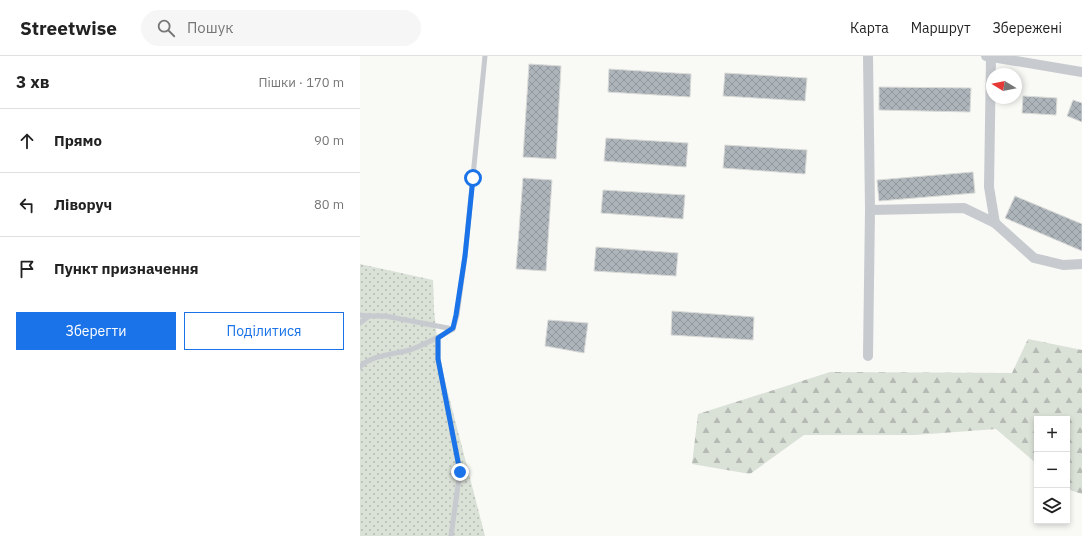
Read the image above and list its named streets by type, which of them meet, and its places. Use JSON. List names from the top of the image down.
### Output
{
  "north": "left",
  "page": {
    "header": "Streetwise",
    "search": "Пошук",
    "nav": ["Карта", "Маршрут", "Збережені"],
    "heading": ["3 хв", "Пішки · 170 m"],
    "list": [
      ["Прямо", "90 m"],
      ["Ліворуч", "80 m"],
      "Пункт призначення"
    ],
    "buttons": ["Зберегти", "Поділитися"],
    "map_buttons": ["+", "−"]
  }
}
